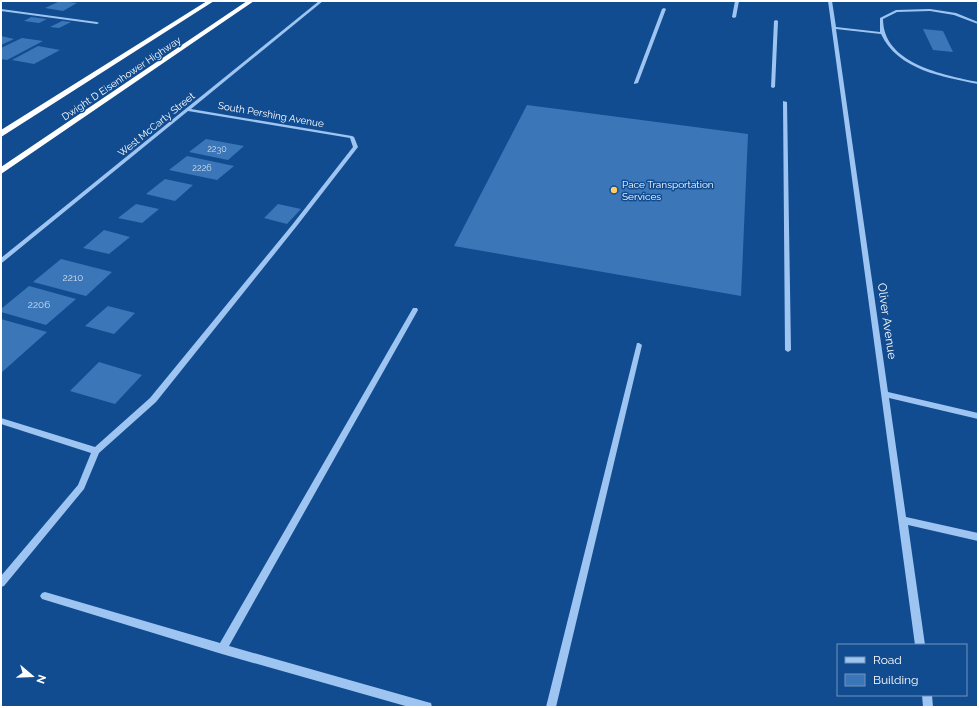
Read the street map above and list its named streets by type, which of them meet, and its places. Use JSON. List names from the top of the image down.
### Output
{
  "streets": {
    "highway": ["Dwight D Eisenhower Highway"],
    "street": ["South Pershing Avenue", "West McCarty Street", "Oliver Avenue"]
  },
  "crossings": [
    ["South Pershing Avenue", "West McCarty Street"]
  ],
  "places": ["Pace Transportation Services"],
  "house_numbers": [
    "2230",
    "2226",
    "2210",
    "2206"
  ],
  "legend": ["Road", "Building"],
  "north": "right"
}
